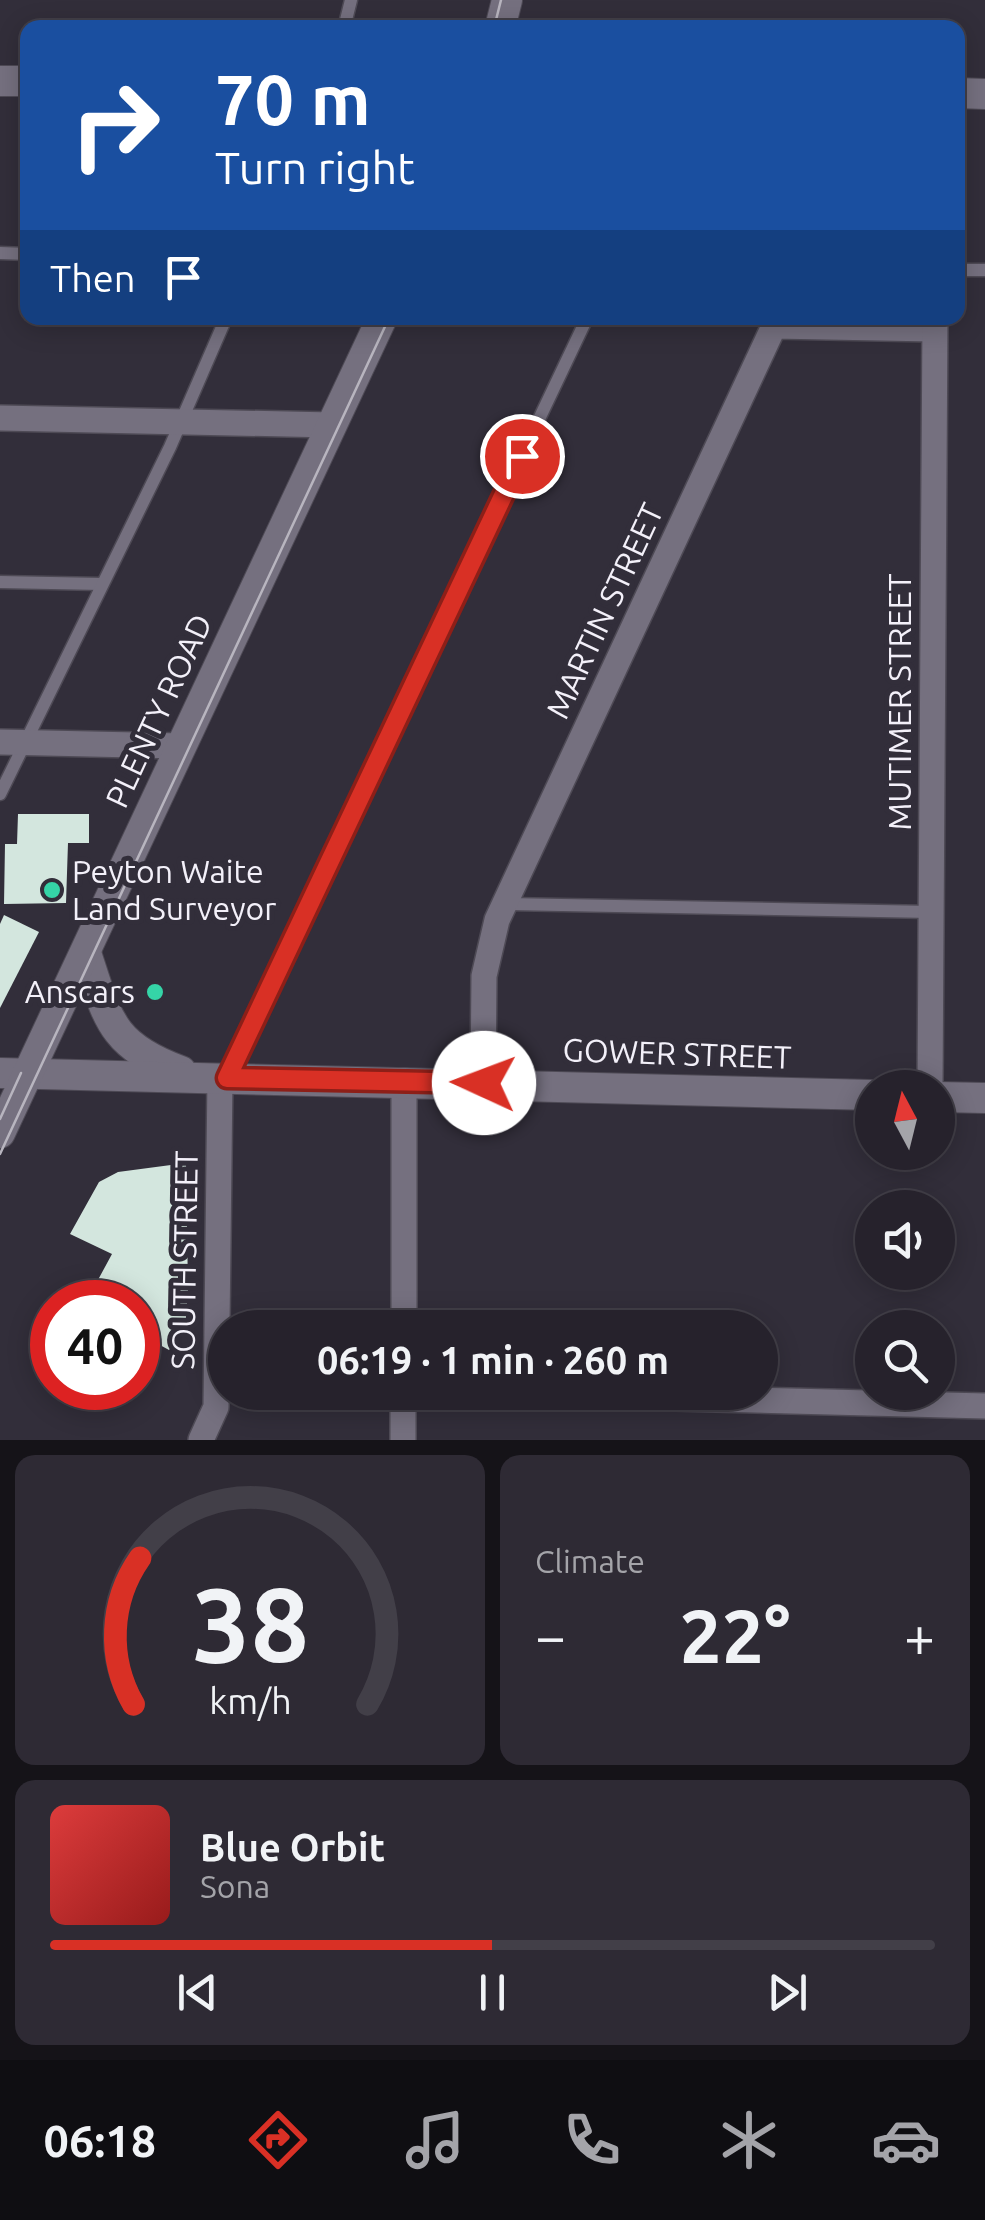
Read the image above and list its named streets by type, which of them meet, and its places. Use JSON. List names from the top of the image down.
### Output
{
  "streets": {
    "street": [
      "MARTIN STREET",
      "MUTIMER STREET",
      "PLENTY ROAD",
      "GOWER STREET",
      "SOUTH STREET"
    ]
  },
  "crossings": [
    ["MARTIN STREET", "GOWER STREET"],
    ["PLENTY ROAD", "GOWER STREET"],
    ["GOWER STREET", "SOUTH STREET"]
  ],
  "places": ["Peyton Waite Land Surveyor", "Anscars"],
  "north": "top",
  "page": {
    "turn": ["70 m", "Turn right"],
    "then": "Then",
    "limit": "40",
    "trip": "06:19 · 1 min · 260 m",
    "tile": "Climate",
    "heat": ["−", "22°", "+"],
    "song": ["Blue Orbit", "Sona"],
    "tabs": "06:18",
    "gauge": ["38", "km/h"]
  }
}
